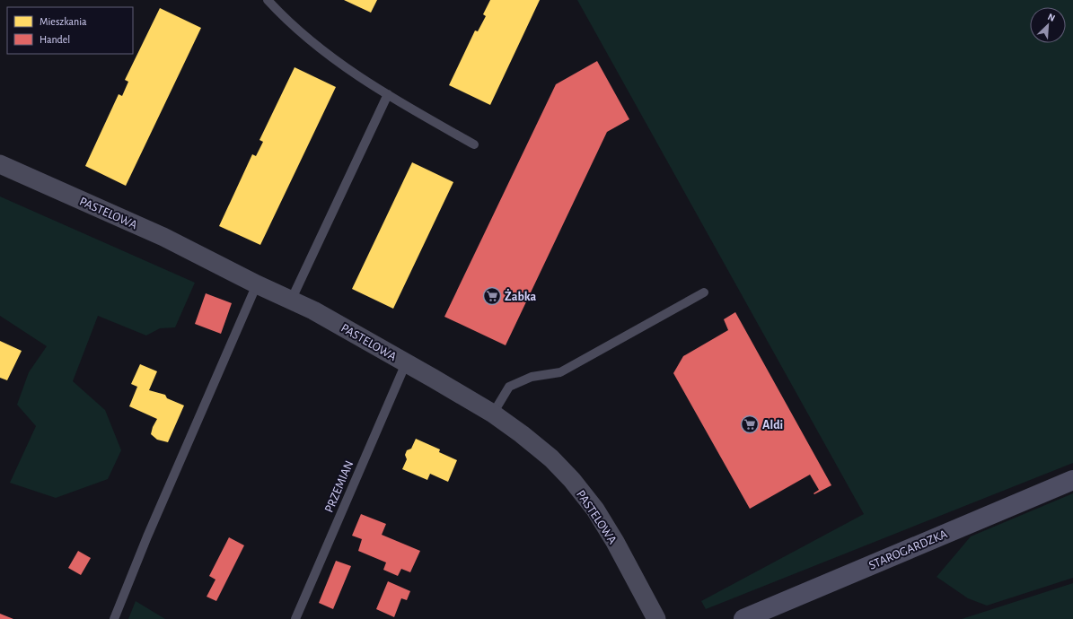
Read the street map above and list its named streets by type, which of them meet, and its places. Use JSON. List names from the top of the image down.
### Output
{
  "streets": {
    "main road": ["STAROGARDZKA"],
    "street": ["PASTELOWA"],
    "lane": ["PRZEMIAN"]
  },
  "crossings": [
    ["PASTELOWA", "PRZEMIAN"]
  ],
  "places": {
    "supermarket": ["Żabka", "Aldi"]
  },
  "legend": ["Mieszkania", "Handel"],
  "north": "top right"
}
